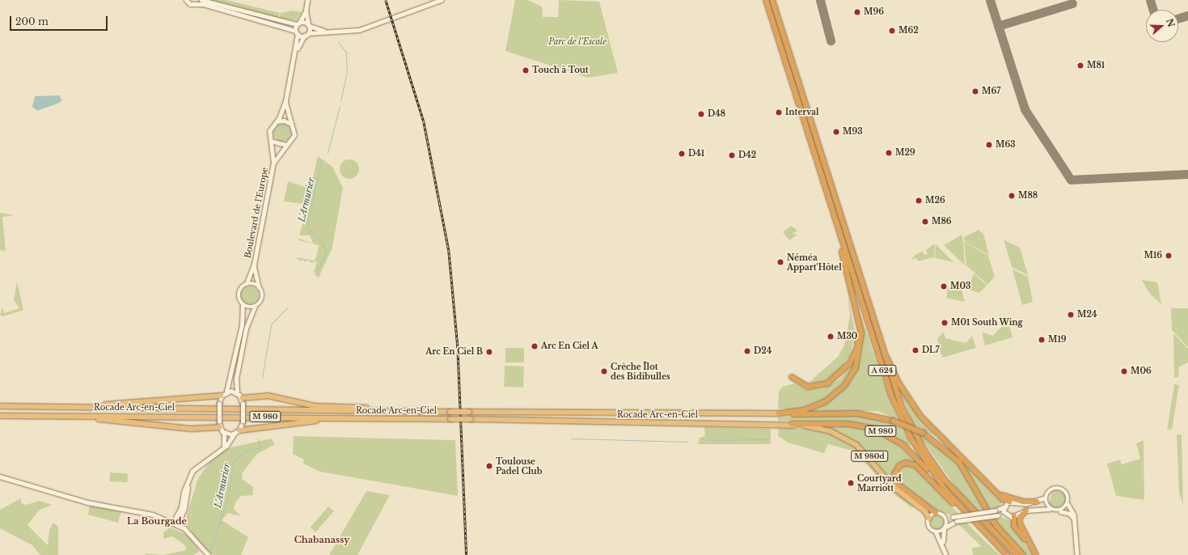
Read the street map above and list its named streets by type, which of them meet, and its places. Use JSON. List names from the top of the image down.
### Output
{
  "streets": {
    "highway": [
      "A 624",
      "Rocade Arc-en-Ciel",
      "M 980",
      "M 980d"
    ],
    "street": ["Boulevard de l'Europe"]
  },
  "crossings": [
    ["A 624", "M 980"],
    ["Rocade Arc-en-Ciel", "M 980"],
    ["Rocade Arc-en-Ciel", "M 980d"],
    ["M 980", "M 980d"]
  ],
  "districts": ["La Bourgade", "Chabanassy"],
  "water": ["L'Armurier"],
  "parks": ["Parc de l’Escale"],
  "places": [
    "M96",
    "M62",
    "M81",
    "Touch à Tout",
    "M67",
    "Interval",
    "D48",
    "M93",
    "M63",
    "M29",
    "D41",
    "D42",
    "M88",
    "M26",
    "M86",
    "M16",
    "Néméa Appart'Hôtel",
    "M03",
    "M24",
    "M01 South Wing",
    "M30",
    "M19",
    "Arc En Ciel A",
    "DL7",
    "D24",
    "Arc En Ciel B",
    "Crèche Îlot des Bidibulles",
    "M06",
    "Toulouse Padel Club",
    "Courtyard Marriott"
  ],
  "scale_bar": "200 m",
  "north": "right"
}
